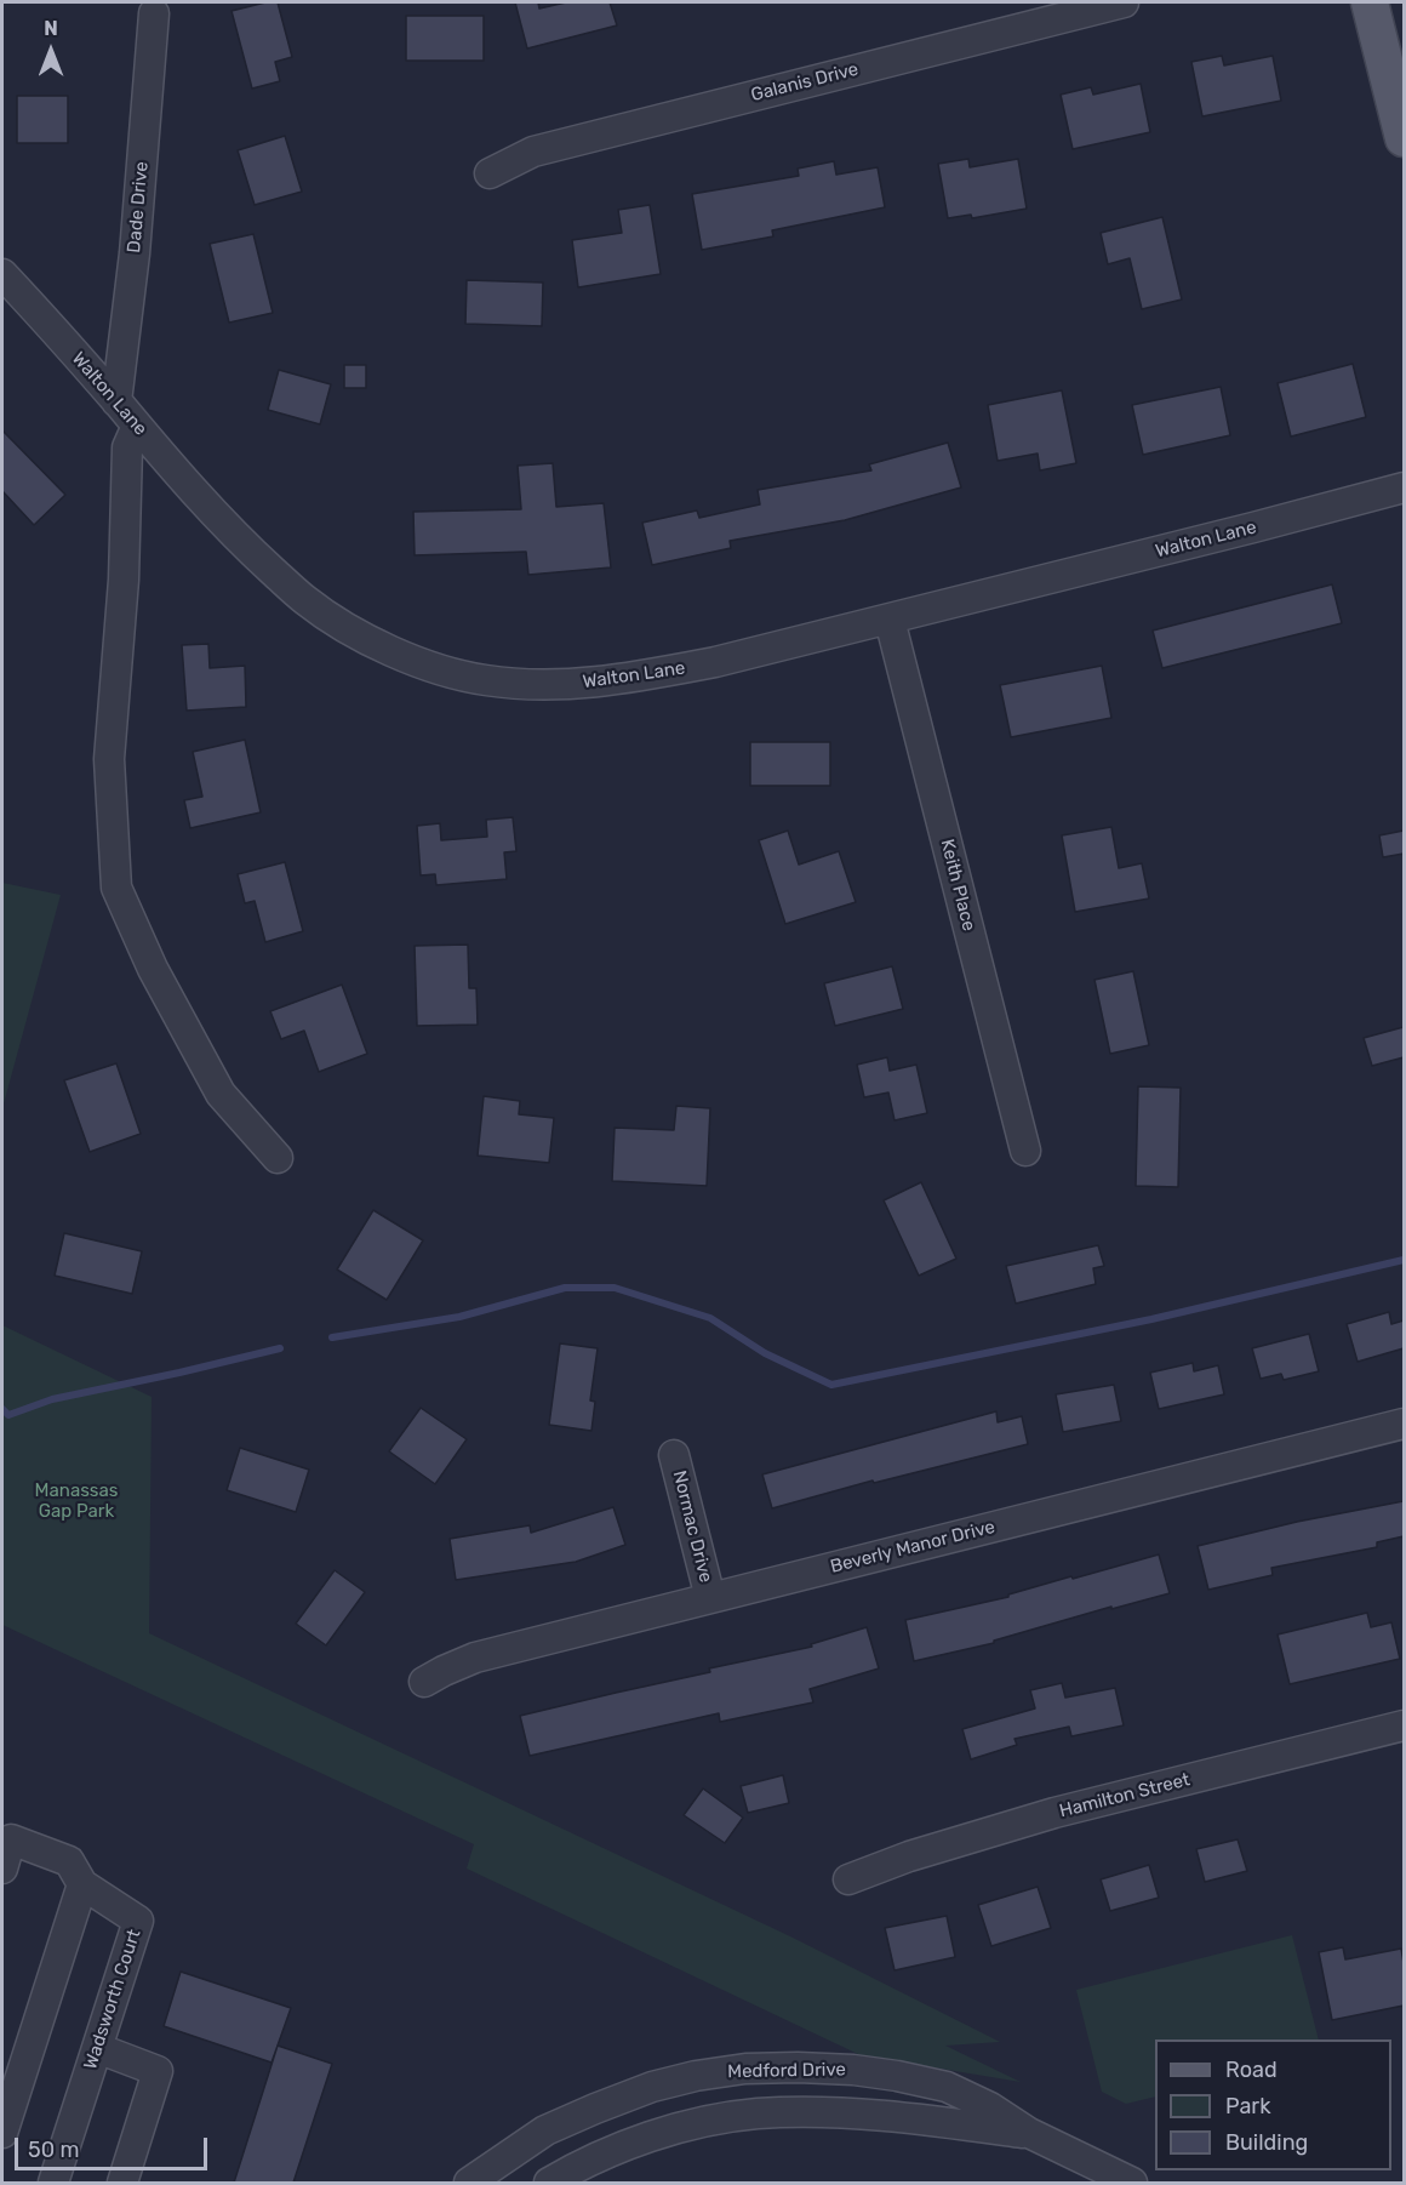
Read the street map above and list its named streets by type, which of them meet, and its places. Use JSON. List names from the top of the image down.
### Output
{
  "streets": {
    "street": [
      "Galanis Drive",
      "Dade Drive",
      "Walton Lane",
      "Keith Place",
      "Normac Drive",
      "Beverly Manor Drive",
      "Hamilton Street",
      "Wadsworth Court",
      "Medford Drive"
    ]
  },
  "crossings": [
    ["Dade Drive", "Walton Lane"],
    ["Walton Lane", "Keith Place"],
    ["Normac Drive", "Beverly Manor Drive"]
  ],
  "parks": ["Manassas Gap Park"],
  "legend": ["Road", "Park", "Building"],
  "scale_bar": "50 m",
  "north": "top"
}
